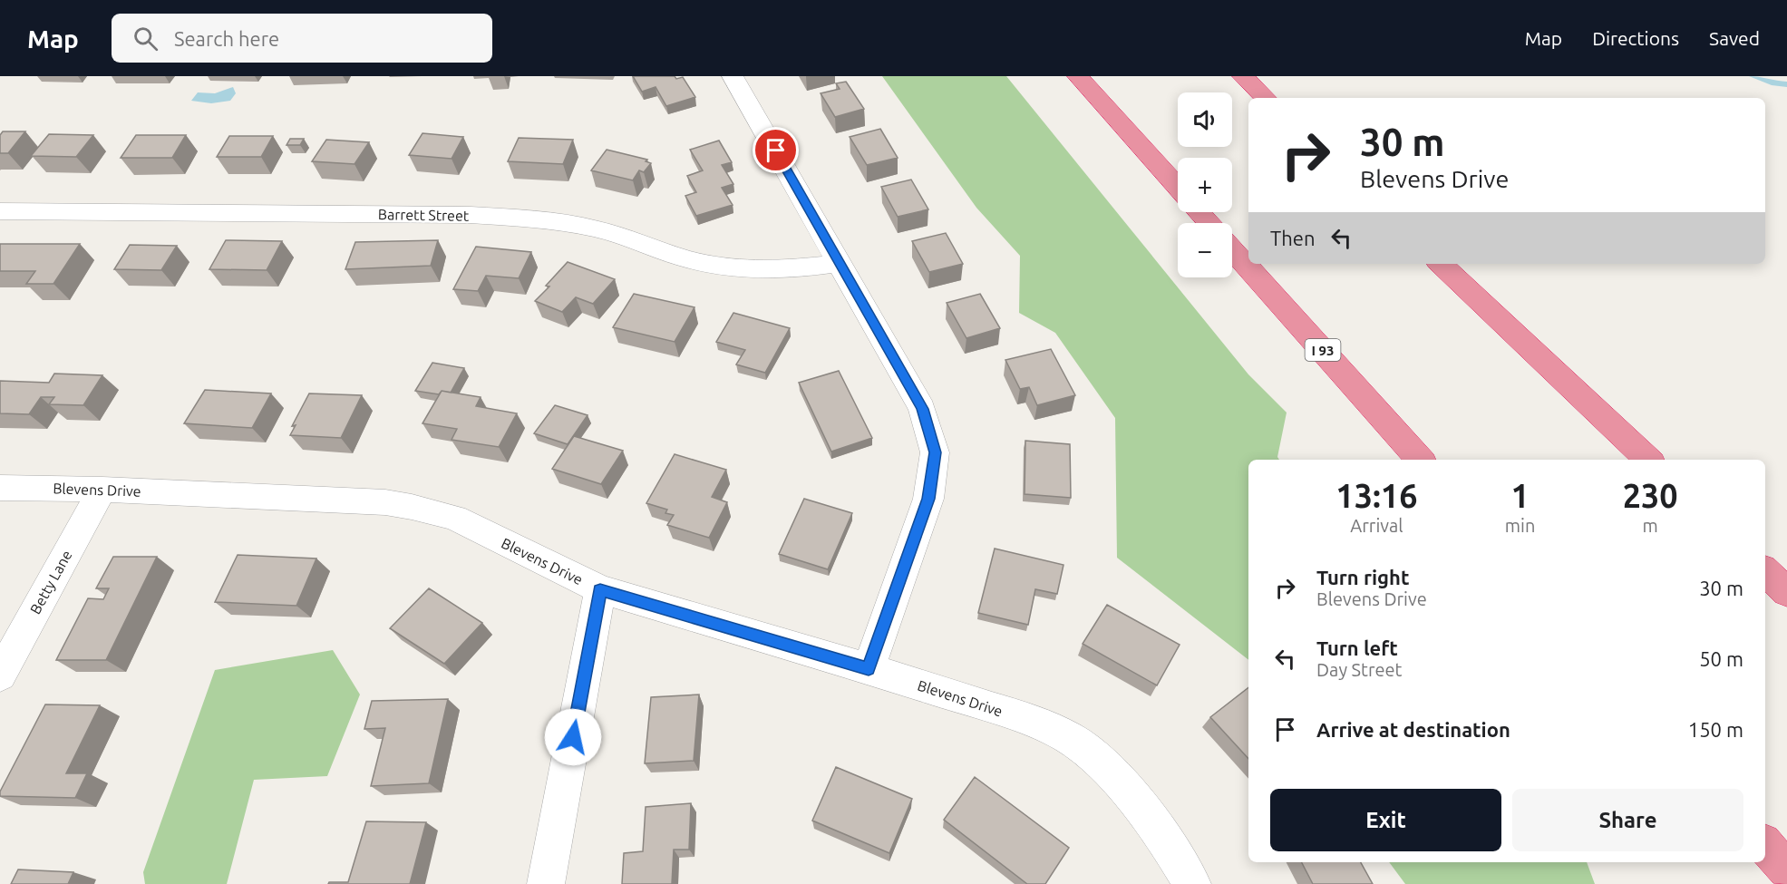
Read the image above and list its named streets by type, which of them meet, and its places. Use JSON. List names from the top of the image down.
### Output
{
  "streets": {
    "highway": ["I 93"],
    "street": ["Barrett Street", "Blevens Drive", "Betty Lane"]
  },
  "crossings": [
    ["Blevens Drive", "Betty Lane"]
  ],
  "page": {
    "header": "Map",
    "search": "Search here",
    "nav": ["Map", "Directions", "Saved"],
    "map_buttons": ["+", "−"],
    "turn": ["30 m", "Blevens Drive"],
    "then": "Then",
    "eta": [
      "13:16",
      "Arrival",
      "1",
      "min",
      "230",
      "m"
    ],
    "list": [
      {
        "name": "Turn right",
        "note": "Blevens Drive",
        "value": "30 m"
      },
      {
        "name": "Turn left",
        "note": "Day Street",
        "value": "50 m"
      },
      {
        "name": "Arrive at destination",
        "value": "150 m"
      }
    ],
    "buttons": ["Exit", "Share"]
  }
}
